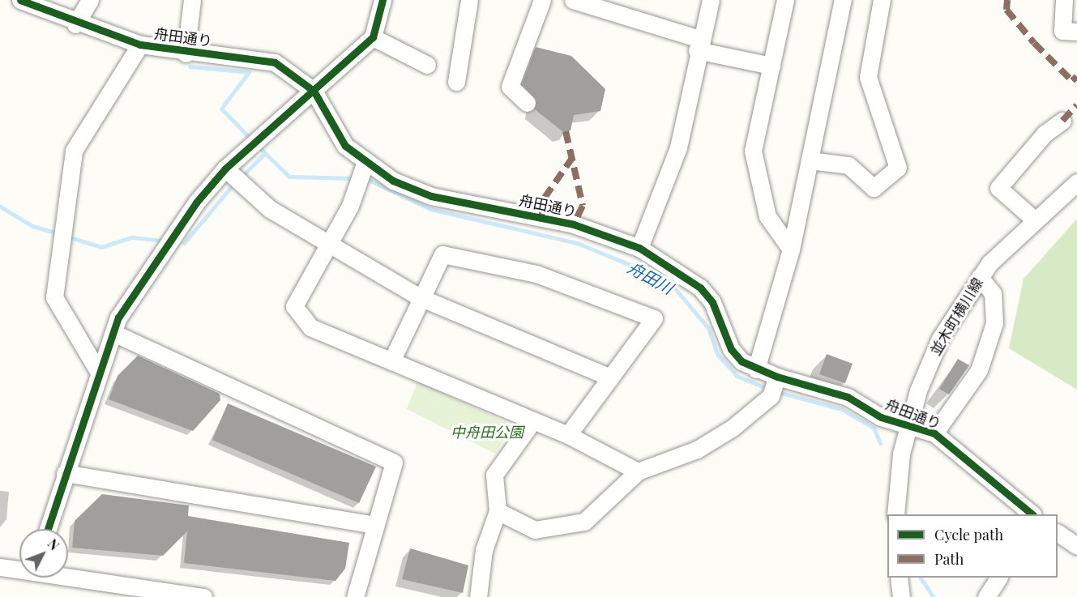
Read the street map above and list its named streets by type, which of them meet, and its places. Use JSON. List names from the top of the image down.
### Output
{
  "streets": {
    "street": ["舟田通り", "並木町横川線"]
  },
  "crossings": [
    ["舟田通り", "並木町横川線"]
  ],
  "water": ["舟田川"],
  "parks": ["中舟田公園"],
  "legend": ["Cycle path", "Path"],
  "north": "top right"
}
